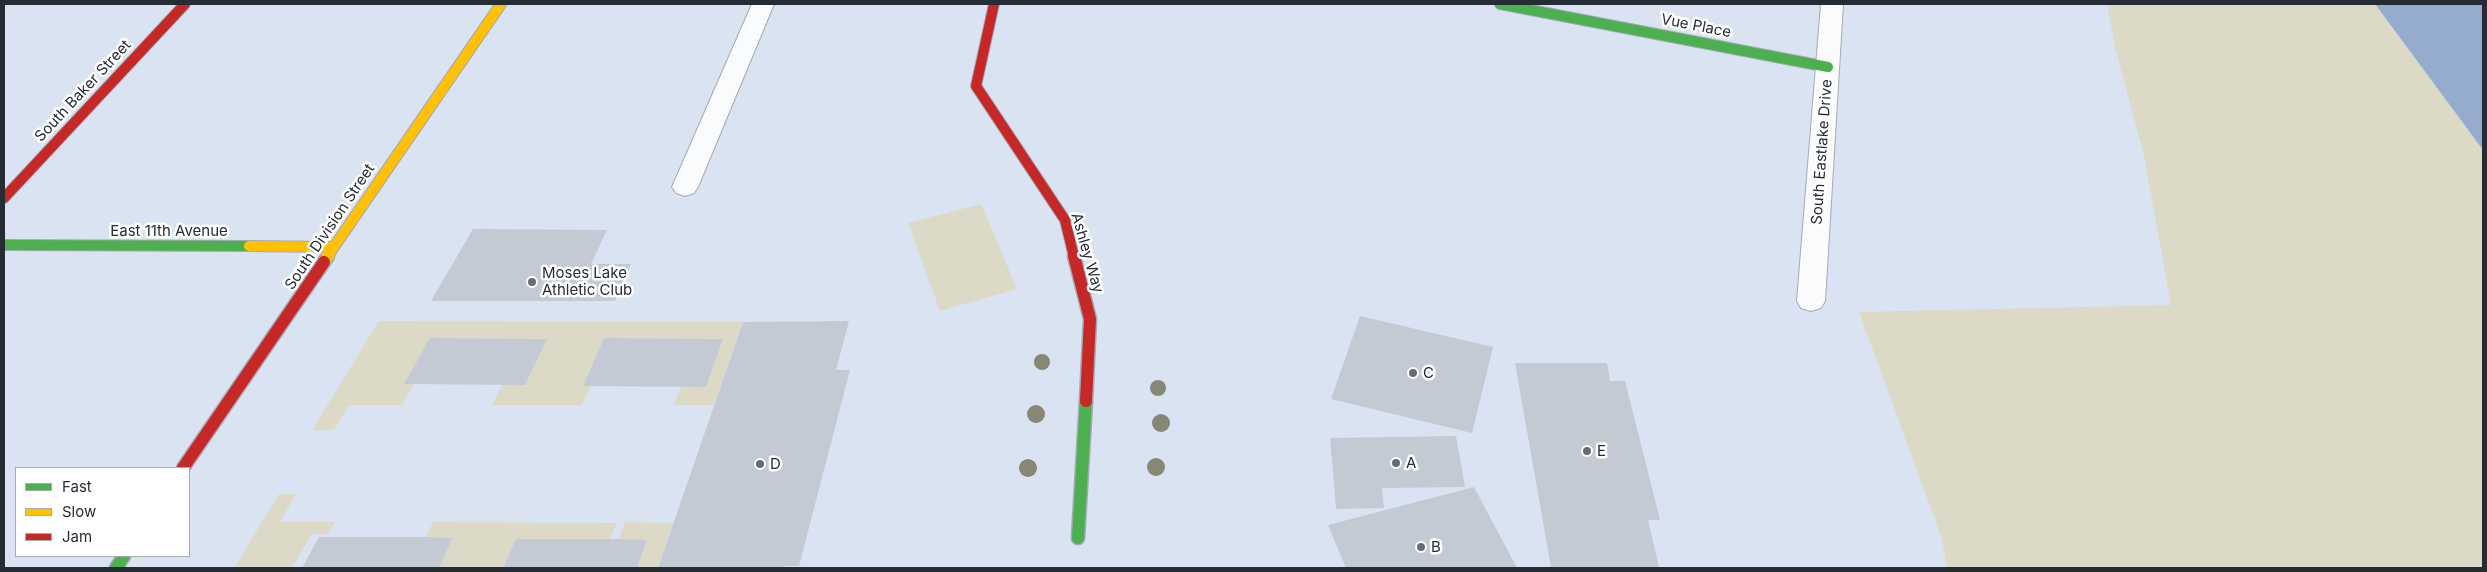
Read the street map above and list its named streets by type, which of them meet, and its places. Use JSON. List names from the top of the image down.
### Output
{
  "streets": {
    "street": [
      "Vue Place",
      "South Baker Street",
      "South Eastlake Drive",
      "South Division Street",
      "East 11th Avenue",
      "Ashley Way"
    ]
  },
  "crossings": [
    ["Vue Place", "South Eastlake Drive"],
    ["South Division Street", "East 11th Avenue"]
  ],
  "places": [
    "Moses Lake Athletic Club",
    "C",
    "E",
    "A",
    "D",
    "B"
  ],
  "legend": ["Fast", "Slow", "Jam"]
}
